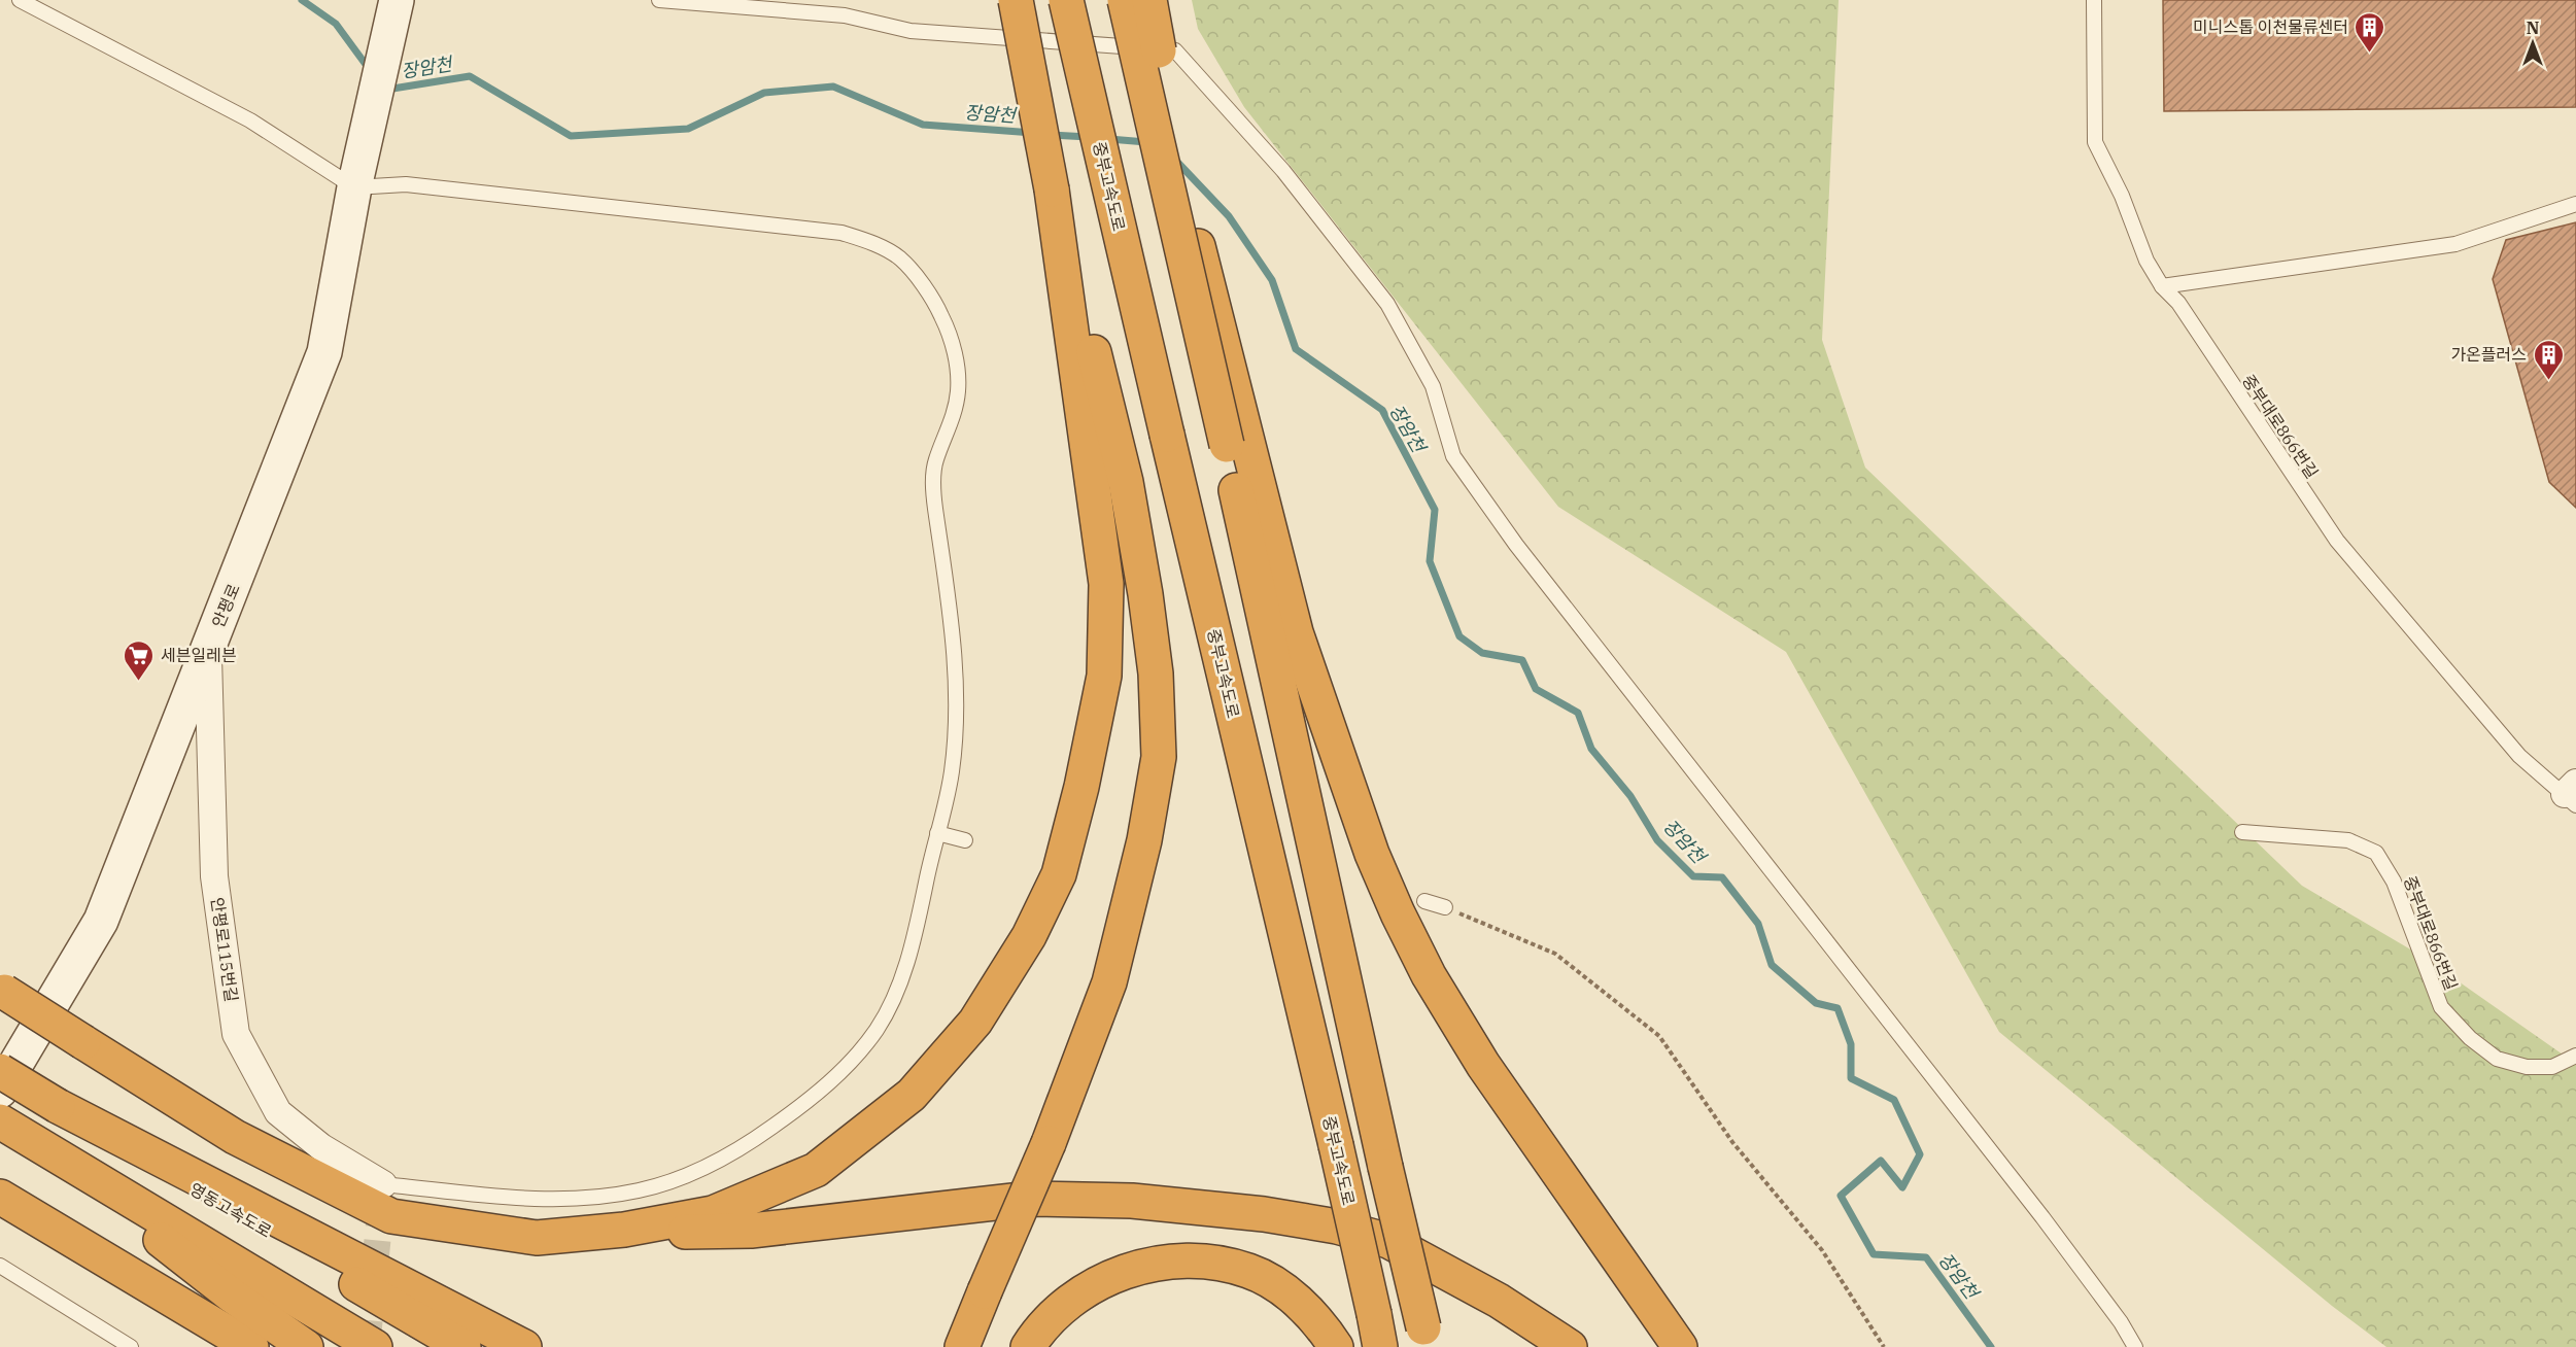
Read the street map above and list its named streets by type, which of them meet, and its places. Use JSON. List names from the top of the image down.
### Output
{
  "streets": {
    "highway": ["중부고속도로", "영동고속도로"],
    "street": ["안평로", "안평로115번길"],
    "lane": ["중부대로866번길"]
  },
  "crossings": [
    ["안평로", "안평로115번길"]
  ],
  "water": ["장암천"],
  "places": {
    "building": ["미니스톱 이천물류센터", "가온플러스"],
    "supermarket": ["세븐일레븐"]
  },
  "north": "top"
}
